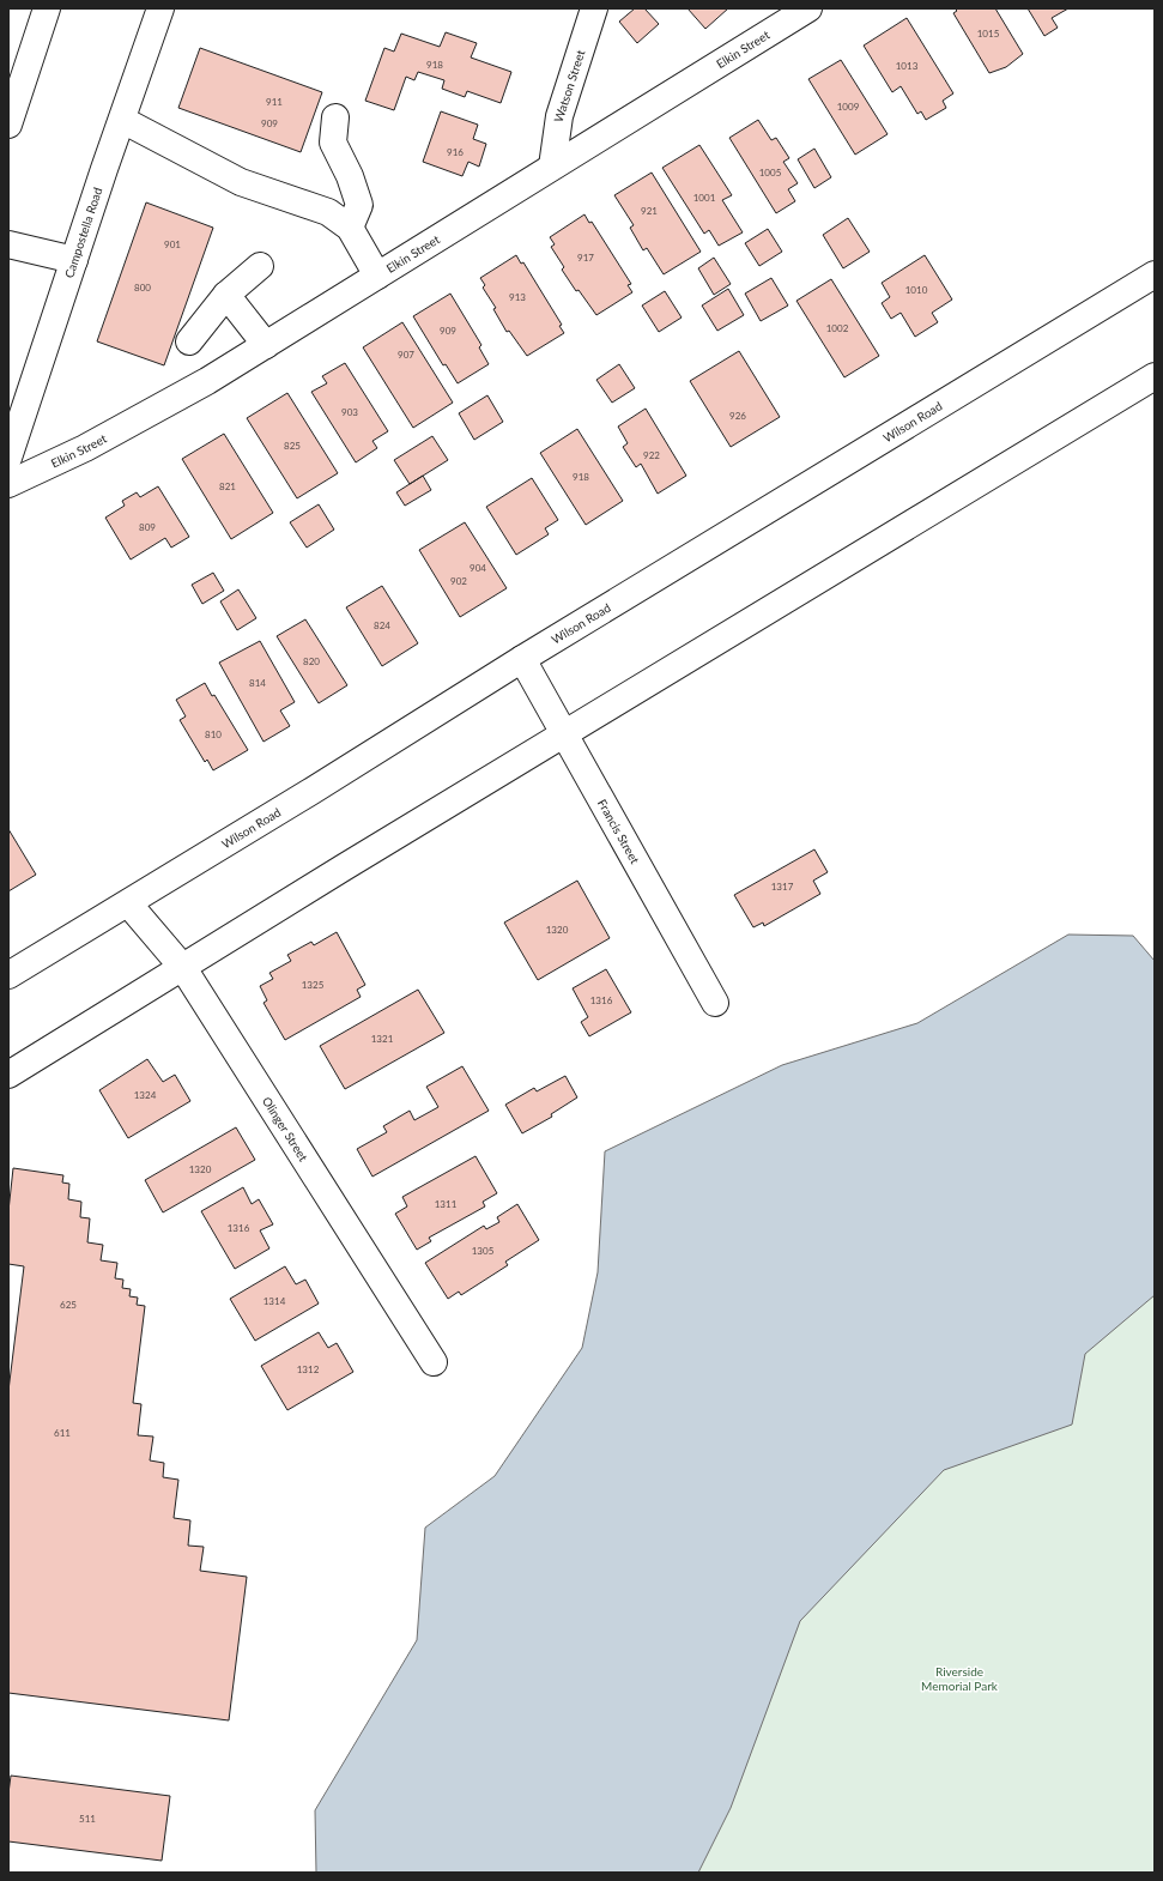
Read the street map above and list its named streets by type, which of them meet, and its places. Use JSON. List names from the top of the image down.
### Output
{
  "streets": {
    "main road": [
      "Elkin Street",
      "Watson Street",
      "Campostella Road",
      "Wilson Road",
      "Francis Street",
      "Olinger Street"
    ]
  },
  "crossings": [
    ["Elkin Street", "Watson Street"],
    ["Wilson Road", "Francis Street"],
    ["Wilson Road", "Olinger Street"]
  ],
  "parks": ["Riverside Memorial Park"],
  "house_numbers": [
    "1015",
    "918",
    "1013",
    "911",
    "1009",
    "909",
    "916",
    "1005",
    "1001",
    "921",
    "901",
    "917",
    "800",
    "1010",
    "913",
    "1002",
    "909",
    "907",
    "903",
    "926",
    "825",
    "922",
    "918",
    "821",
    "809",
    "904",
    "902",
    "824",
    "820",
    "814",
    "810",
    "1317",
    "1320",
    "1325",
    "1316",
    "1321",
    "1324",
    "1320",
    "1311",
    "1316",
    "1305",
    "1314",
    "625",
    "1312",
    "611",
    "511"
  ]
}
